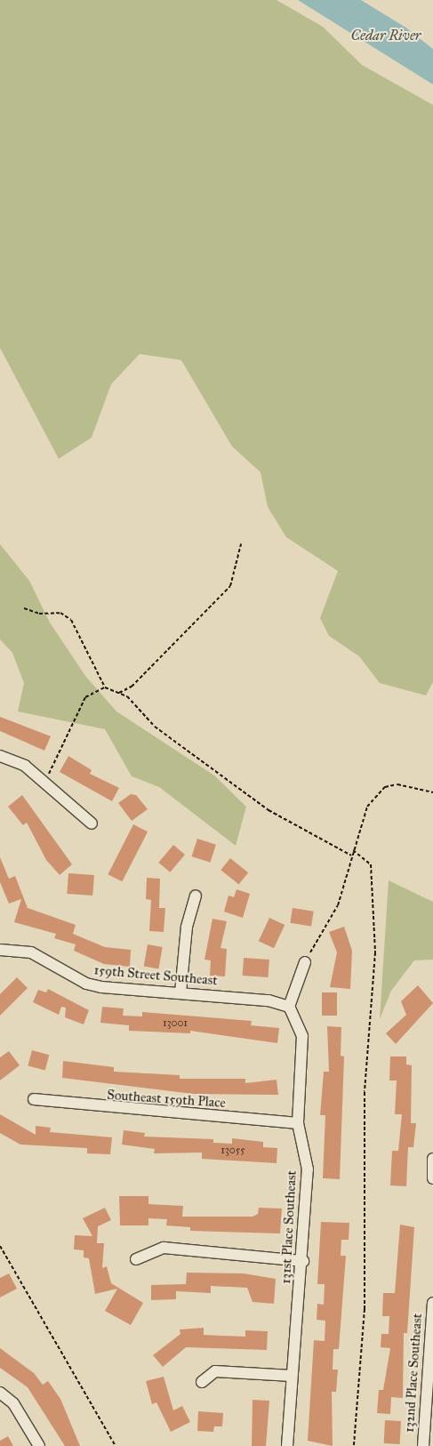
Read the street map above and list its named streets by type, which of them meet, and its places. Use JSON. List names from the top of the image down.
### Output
{
  "streets": {
    "street": [
      "159th Street Southeast",
      "Southeast 159th Place",
      "131st Place Southeast",
      "132nd Place Southeast"
    ]
  },
  "crossings": [
    ["159th Street Southeast", "131st Place Southeast"],
    ["Southeast 159th Place", "131st Place Southeast"]
  ],
  "water": ["Cedar River"],
  "house_numbers": ["13001", "13055"]
}
